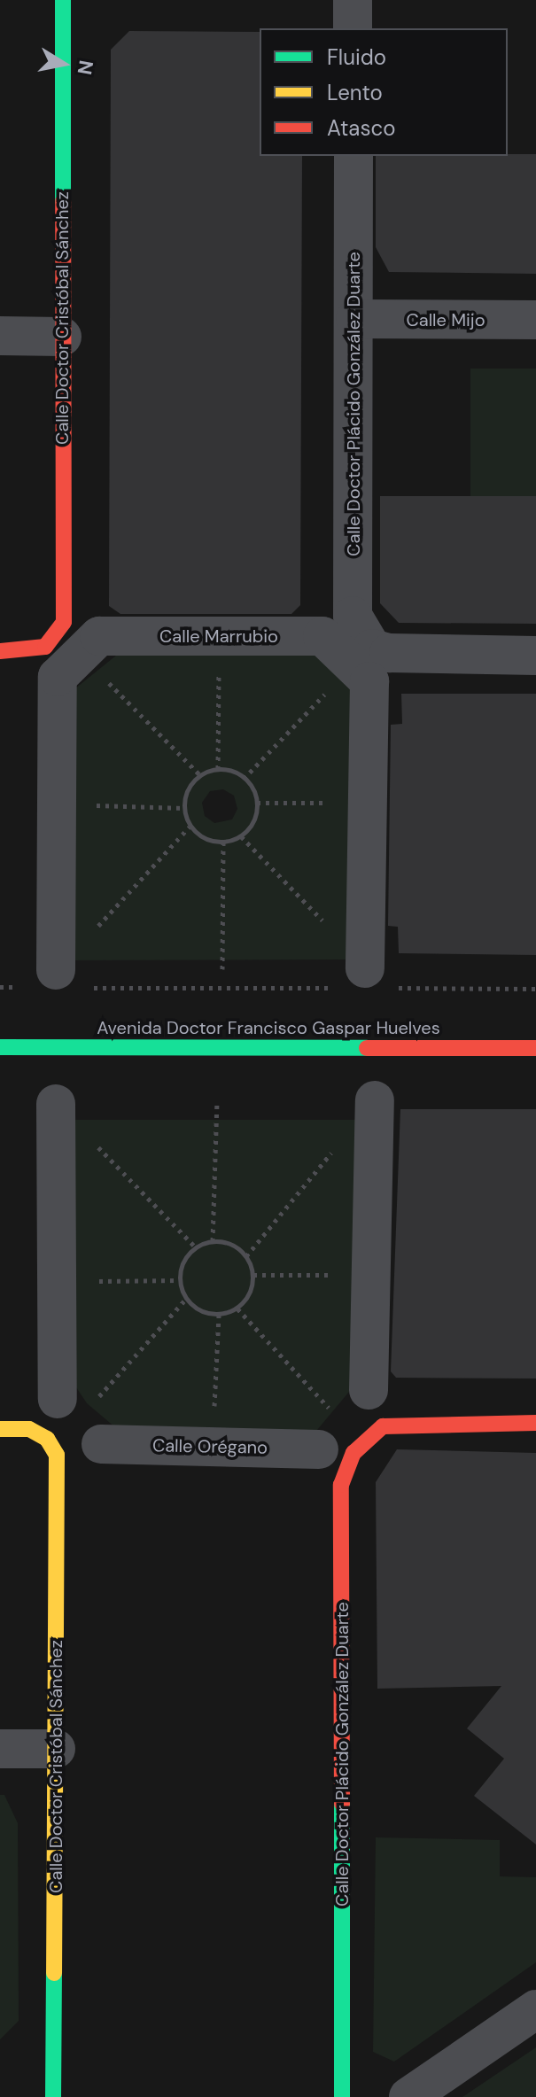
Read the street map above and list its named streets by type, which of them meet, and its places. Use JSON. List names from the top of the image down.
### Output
{
  "streets": {
    "street": [
      "Calle Doctor Cristóbal Sánchez",
      "Calle Mijo",
      "Calle Doctor Plácido González Duarte",
      "Calle Marrubio",
      "Avenida Doctor Francisco Gaspar Huelves",
      "Calle Orégano"
    ]
  },
  "crossings": [
    ["Calle Doctor Cristóbal Sánchez", "Calle Marrubio"],
    ["Calle Mijo", "Calle Doctor Plácido González Duarte"],
    ["Calle Doctor Plácido González Duarte", "Calle Marrubio"]
  ],
  "legend": ["Fluido", "Lento", "Atasco"],
  "north": "right"
}
